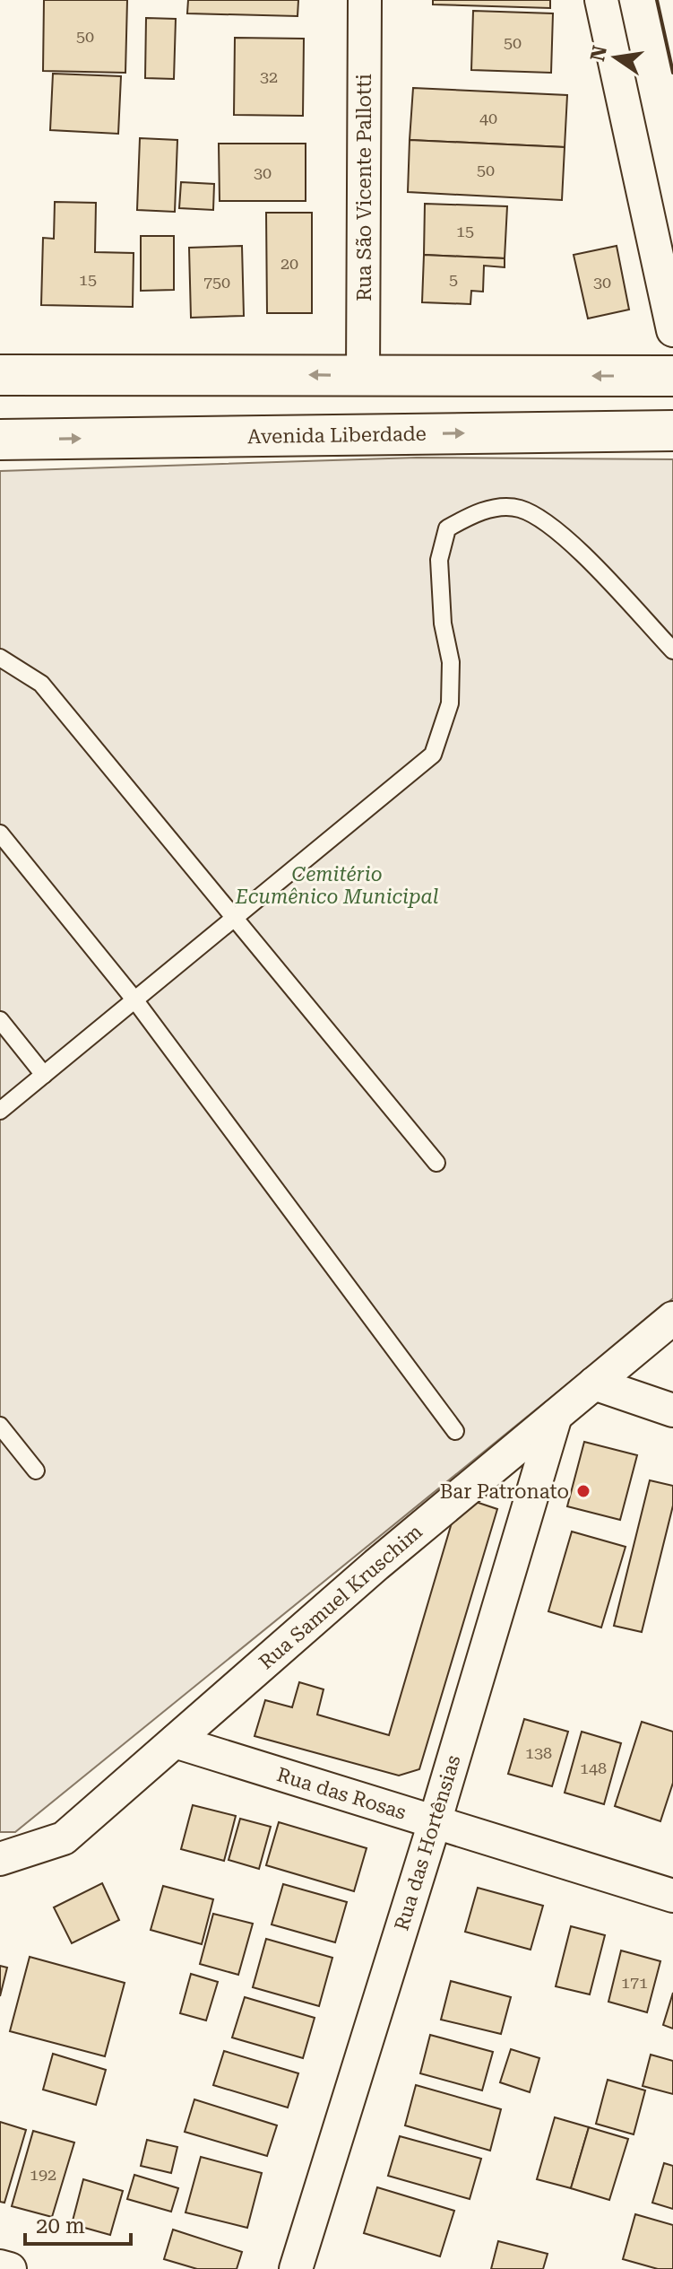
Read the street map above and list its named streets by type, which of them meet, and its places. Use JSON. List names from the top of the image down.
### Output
{
  "streets": {
    "street": [
      "Rua São Vicente Pallotti",
      "Avenida Liberdade",
      "Rua Samuel Kruschim",
      "Rua das Rosas",
      "Rua das Hortênsias"
    ]
  },
  "crossings": [
    ["Rua Samuel Kruschim", "Rua das Rosas"],
    ["Rua Samuel Kruschim", "Rua das Hortênsias"],
    ["Rua das Rosas", "Rua das Hortênsias"]
  ],
  "parks": ["Cemitério Ecumênico Municipal"],
  "places": ["Bar Patronato"],
  "house_numbers": [
    "50",
    "50",
    "32",
    "40",
    "50",
    "30",
    "15",
    "20",
    "15",
    "5",
    "750",
    "30",
    "138",
    "148",
    "171",
    "192"
  ],
  "scale_bar": "20 m",
  "north": "left"
}
